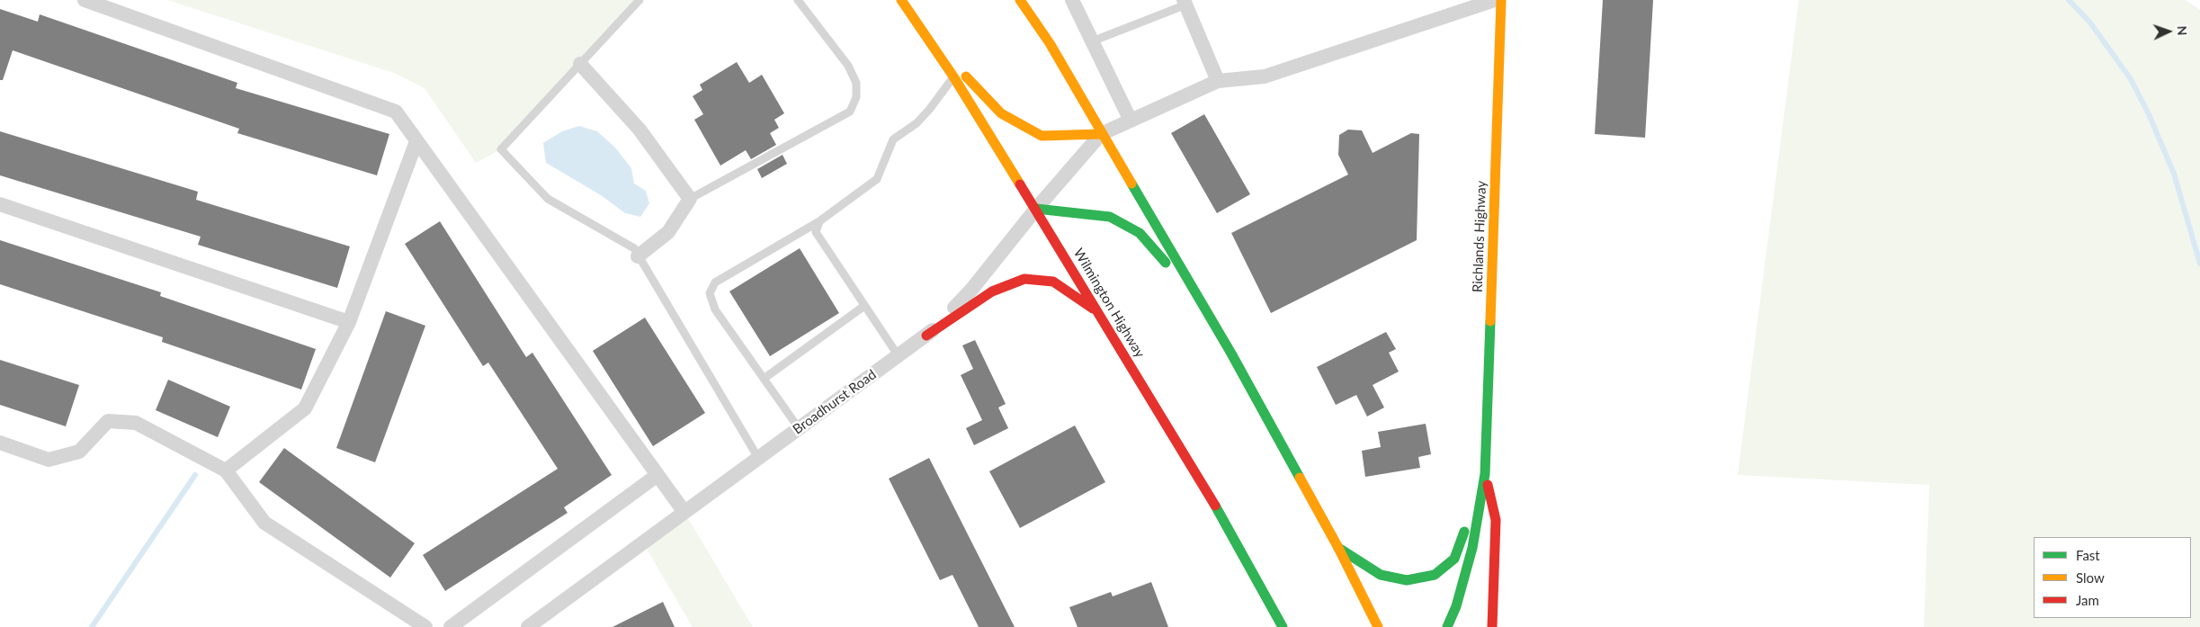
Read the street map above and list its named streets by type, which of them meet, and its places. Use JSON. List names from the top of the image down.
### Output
{
  "streets": {
    "main road": ["Richlands Highway", "Wilmington Highway"],
    "street": ["Broadhurst Road"]
  },
  "crossings": [
    ["Wilmington Highway", "Broadhurst Road"]
  ],
  "legend": ["Fast", "Slow", "Jam"],
  "north": "right"
}
